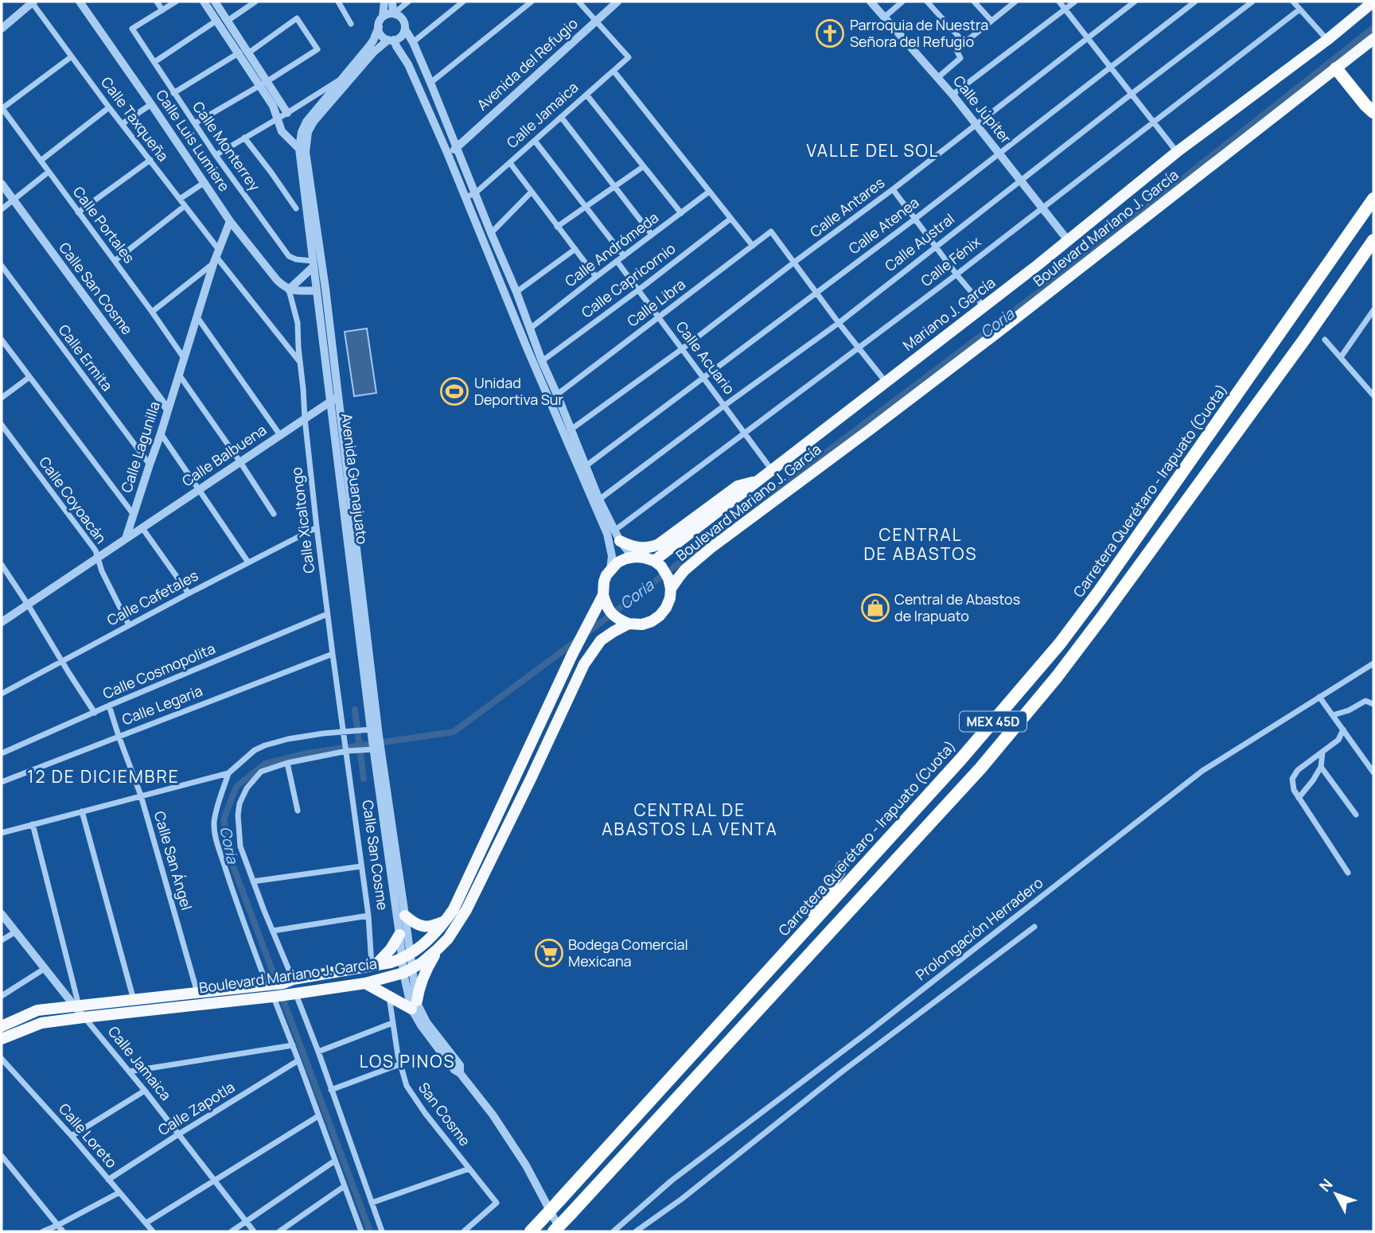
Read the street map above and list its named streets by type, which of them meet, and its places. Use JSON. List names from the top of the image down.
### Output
{
  "streets": {
    "highway": ["Carretera Querétaro - Irapuato (Cuota)", "MEX 45D"],
    "main road": ["Boulevard Mariano J. García", "Mariano J. García"],
    "street": [
      "Avenida del Refugio",
      "Calle Júpiter",
      "Calle Jamaica",
      "Calle Taxqueña",
      "Calle Luis Lumiere",
      "Calle Monterrey",
      "Calle Antares",
      "Calle Portales",
      "Calle Atenea",
      "Calle Austral",
      "Calle Andrómeda",
      "Calle Fénix",
      "Calle Capricornio",
      "Calle San Cosme",
      "Calle Libra",
      "Calle Ermita",
      "Calle Acuario",
      "Calle Lagunilla",
      "Calle Balbuena",
      "Avenida Guanajuato",
      "Calle Coyoacán",
      "Calle Xicaltongo",
      "Calle Cafetales",
      "Calle Cosmopolita",
      "Calle Legaria",
      "Calle San Ángel",
      "Prolongación Herradero",
      "Calle Zapotla",
      "San Cosme",
      "Calle Loreto"
    ]
  },
  "crossings": [
    ["Avenida del Refugio", "Calle Jamaica"],
    ["Calle Júpiter", "Calle Antares"],
    ["Calle Júpiter", "Calle Atenea"],
    ["Calle Júpiter", "Calle Austral"],
    ["Calle Júpiter", "Calle Fénix"],
    ["Calle Júpiter", "Mariano J. García"],
    ["Calle Jamaica", "Boulevard Mariano J. García"],
    ["Calle Jamaica", "Calle Zapotla"],
    ["Calle Taxqueña", "Calle Lagunilla"],
    ["Calle Taxqueña", "Calle Xicaltongo"],
    ["Calle Luis Lumiere", "Calle Lagunilla"],
    ["Calle Luis Lumiere", "Calle Xicaltongo"],
    ["Calle Monterrey", "Avenida Guanajuato"],
    ["Calle Antares", "Calle Libra"],
    ["Calle Antares", "Calle Acuario"],
    ["Calle Portales", "Calle Lagunilla"],
    ["Calle Atenea", "Calle Acuario"],
    ["Boulevard Mariano J. García", "Calle San Cosme"],
    ["Boulevard Mariano J. García", "Mariano J. García"],
    ["Boulevard Mariano J. García", "Avenida Guanajuato"],
    ["Boulevard Mariano J. García", "Calle San Ángel"],
    ["Calle Austral", "Calle Acuario"],
    ["Calle Andrómeda", "Calle Acuario"],
    ["Calle Fénix", "Calle Acuario"],
    ["Calle Capricornio", "Calle Acuario"],
    ["Calle San Cosme", "Calle Lagunilla"],
    ["Calle San Cosme", "Calle Xicaltongo"],
    ["Calle Libra", "Calle Acuario"],
    ["Mariano J. García", "Calle Acuario"],
    ["Calle Ermita", "Calle Lagunilla"],
    ["Calle Lagunilla", "Calle Balbuena"],
    ["Calle Balbuena", "Avenida Guanajuato"],
    ["Calle Balbuena", "Calle Xicaltongo"],
    ["Calle Coyoacán", "Calle Cafetales"],
    ["Calle Xicaltongo", "Calle Cafetales"],
    ["Calle Xicaltongo", "Calle Cosmopolita"],
    ["Calle Xicaltongo", "Calle Legaria"],
    ["Calle Cosmopolita", "Calle San Ángel"],
    ["Calle Legaria", "Calle San Ángel"],
    ["Calle Zapotla", "Calle Loreto"]
  ],
  "districts": [
    "VALLE DEL SOL",
    "CENTRAL DE ABASTOS",
    "12 DE DICIEMBRE",
    "CENTRAL DE ABASTOS LA VENTA",
    "LOS PINOS"
  ],
  "water": ["Coria"],
  "places": {
    "church": ["Parroquia de Nuestra Señora del Refugio"],
    "sports": ["Unidad Deportiva Sur"],
    "shop": ["Central de Abastos de Irapuato"],
    "supermarket": ["Bodega Comercial Mexicana"]
  },
  "north": "top left"
}
